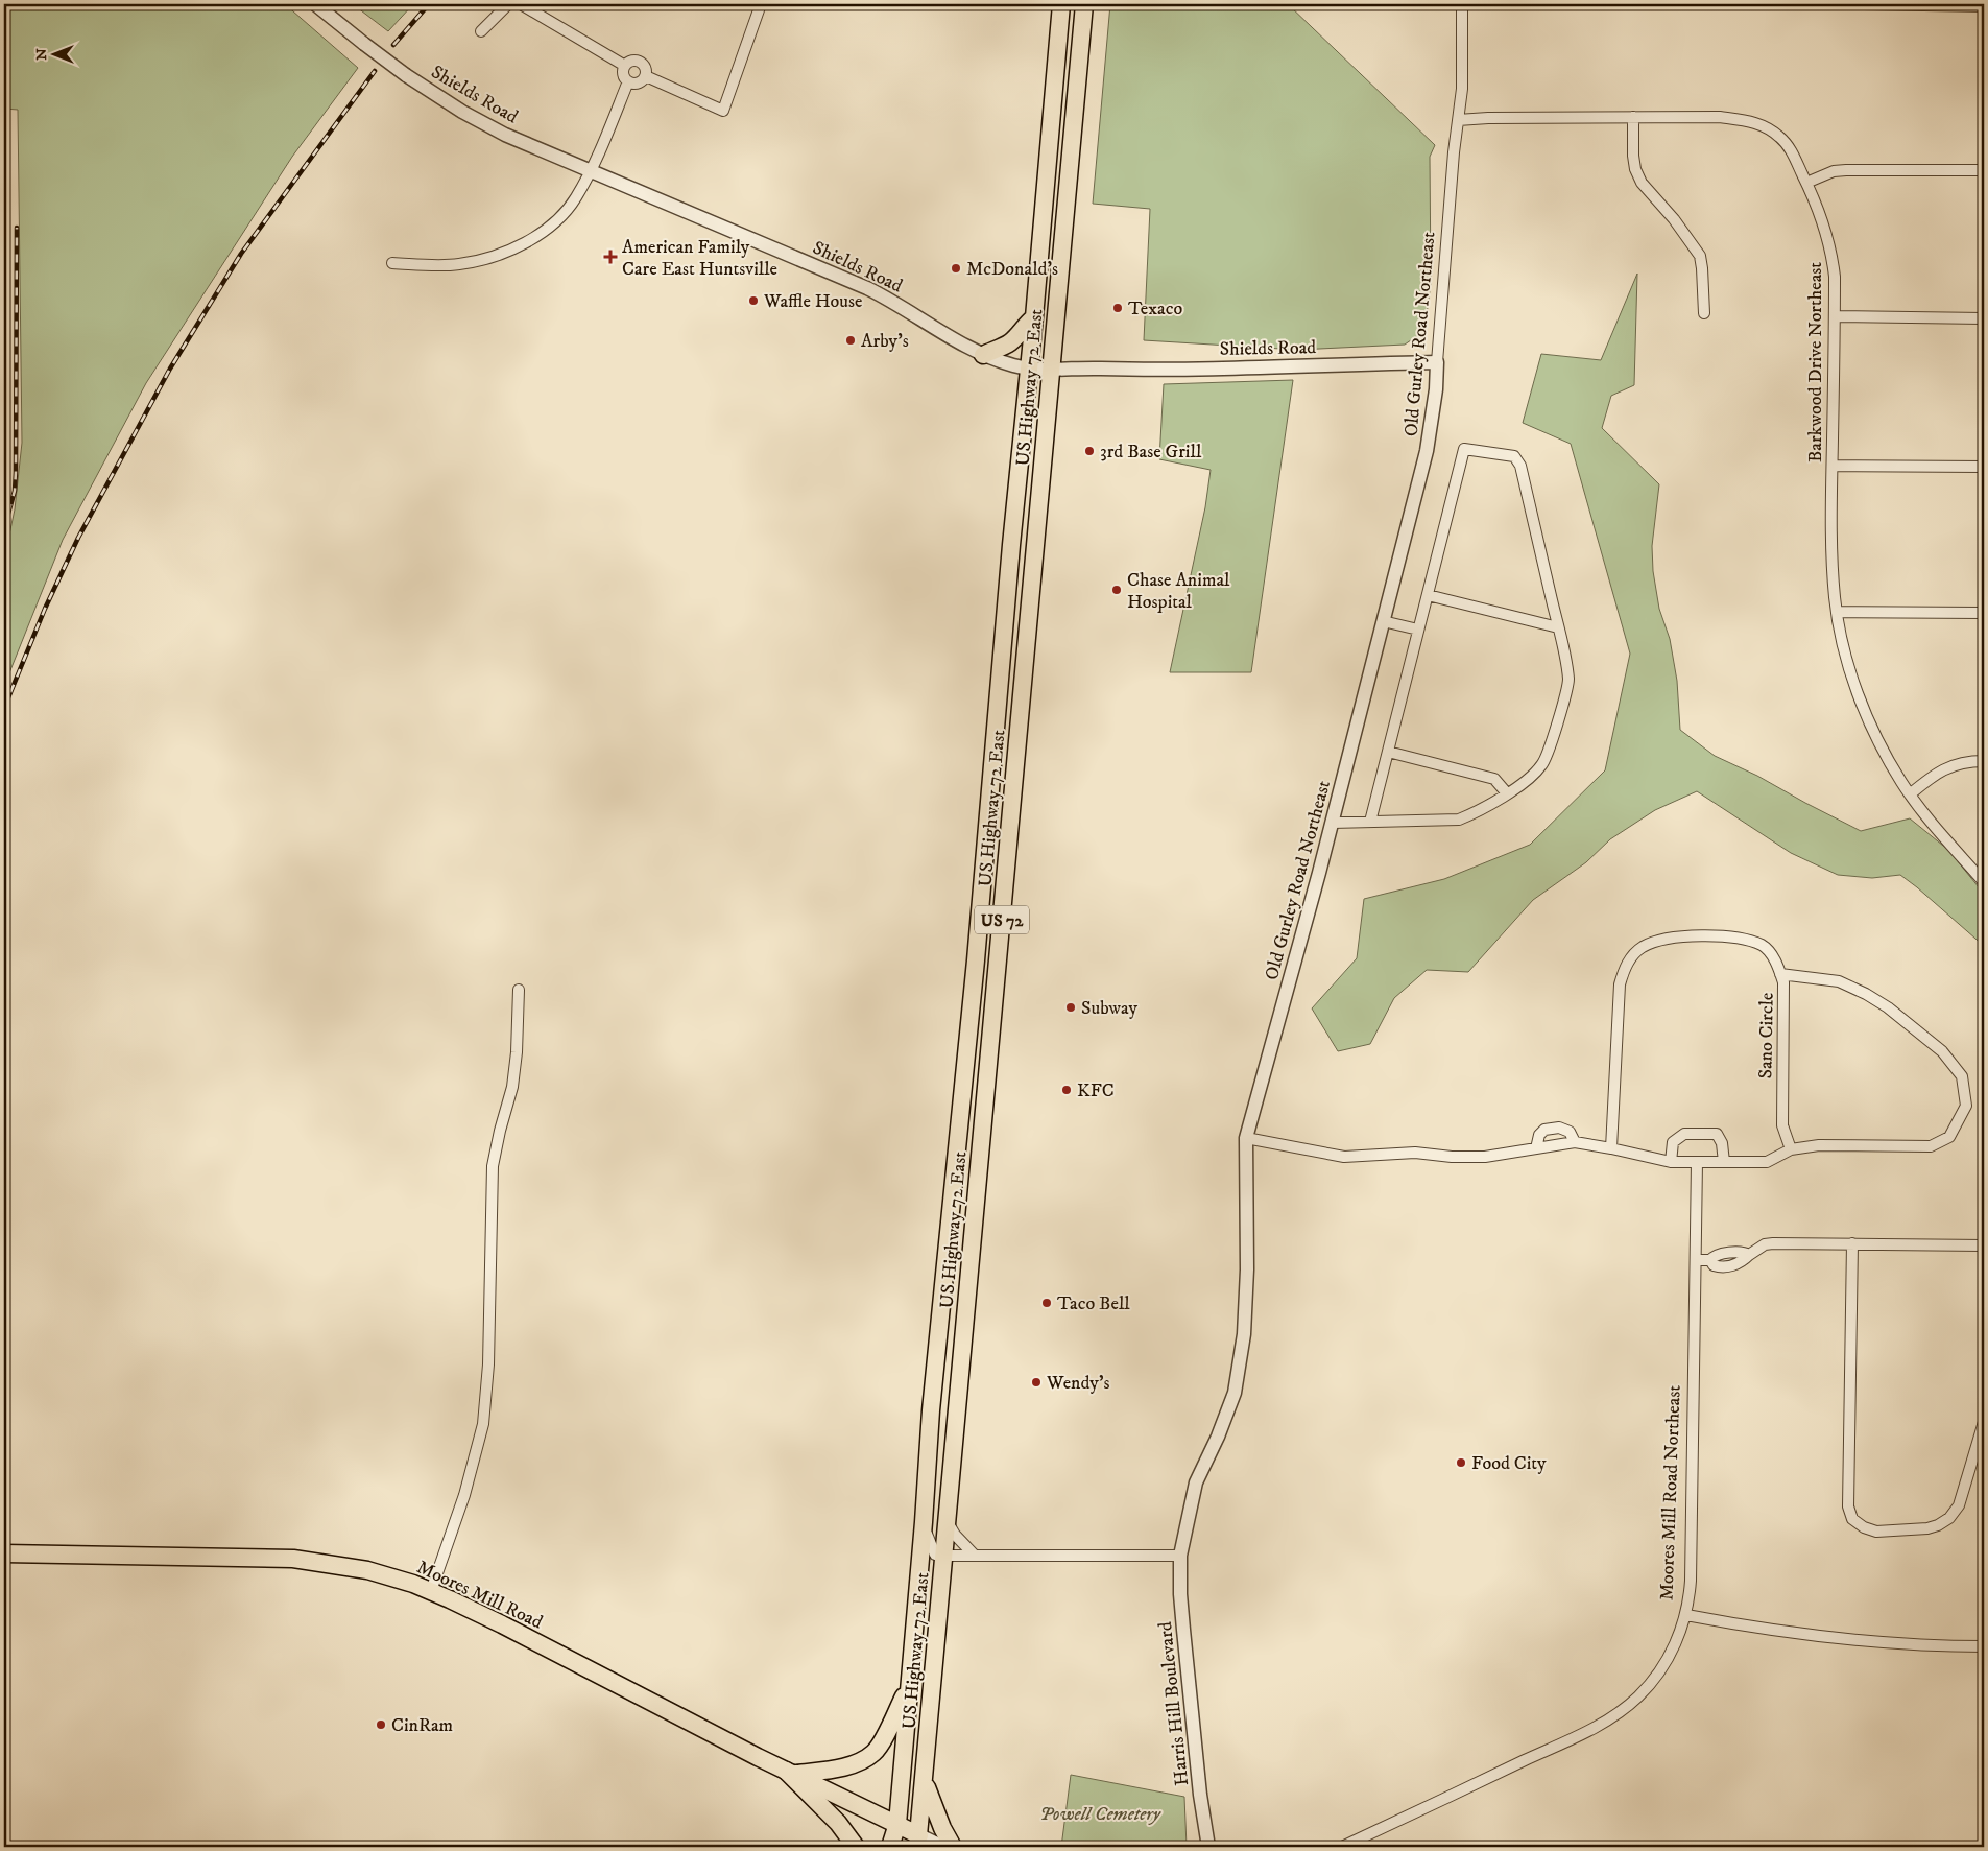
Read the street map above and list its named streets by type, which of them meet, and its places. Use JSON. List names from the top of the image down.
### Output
{
  "streets": {
    "main road": ["US Highway 72 East", "US 72", "Moores Mill Road"],
    "street": [
      "Shields Road",
      "Old Gurley Road Northeast",
      "Barkwood Drive Northeast",
      "Sano Circle",
      "Moores Mill Road Northeast",
      "Harris Hill Boulevard"
    ]
  },
  "crossings": [
    ["Shields Road", "Old Gurley Road Northeast"],
    ["Shields Road", "US Highway 72 East"],
    ["Old Gurley Road Northeast", "Barkwood Drive Northeast"],
    ["Old Gurley Road Northeast", "Harris Hill Boulevard"],
    ["US Highway 72 East", "US 72"]
  ],
  "parks": ["Powell Cemetery"],
  "places": {
    "health": ["American Family Care East Huntsville"],
    "other": [
      "McDonald's",
      "Waffle House",
      "Texaco",
      "Arby's",
      "3rd Base Grill",
      "Chase Animal Hospital",
      "Subway",
      "KFC",
      "Taco Bell",
      "Wendy's",
      "Food City",
      "CinRam"
    ]
  },
  "north": "left"
}
